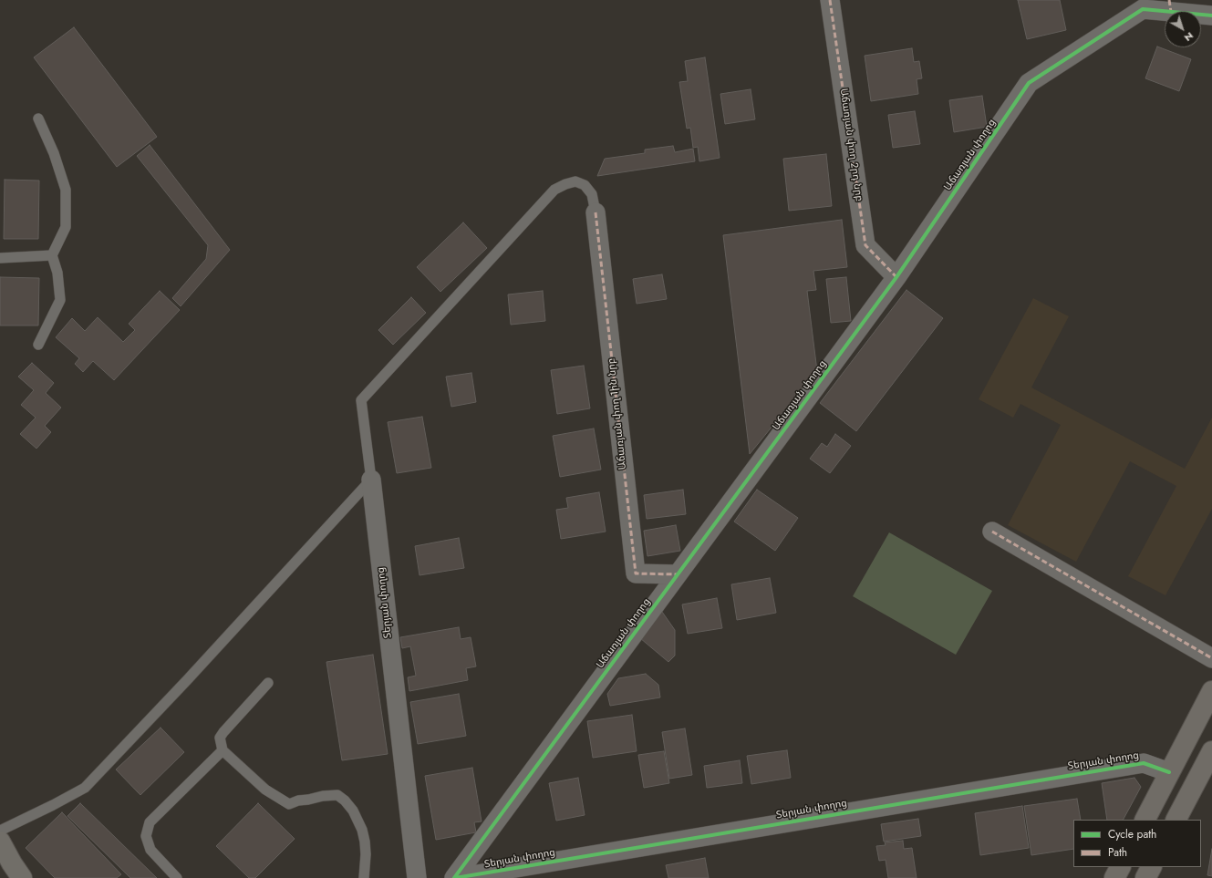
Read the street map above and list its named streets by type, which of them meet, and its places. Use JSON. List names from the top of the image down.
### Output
{
  "streets": {
    "street": [
      "Աճառյան փող 2րդ նրբ",
      "Աճառյան փողոց",
      "Աճառյան փող 1ին նրբ",
      "Տերյան փողոց"
    ]
  },
  "crossings": [
    ["Աճառյան փող 2րդ նրբ", "Աճառյան փողոց"],
    ["Աճառյան փողոց", "Աճառյան փող 1ին նրբ"],
    ["Աճառյան փողոց", "Տերյան փողոց"]
  ],
  "legend": ["Cycle path", "Path"],
  "north": "bottom right"
}
